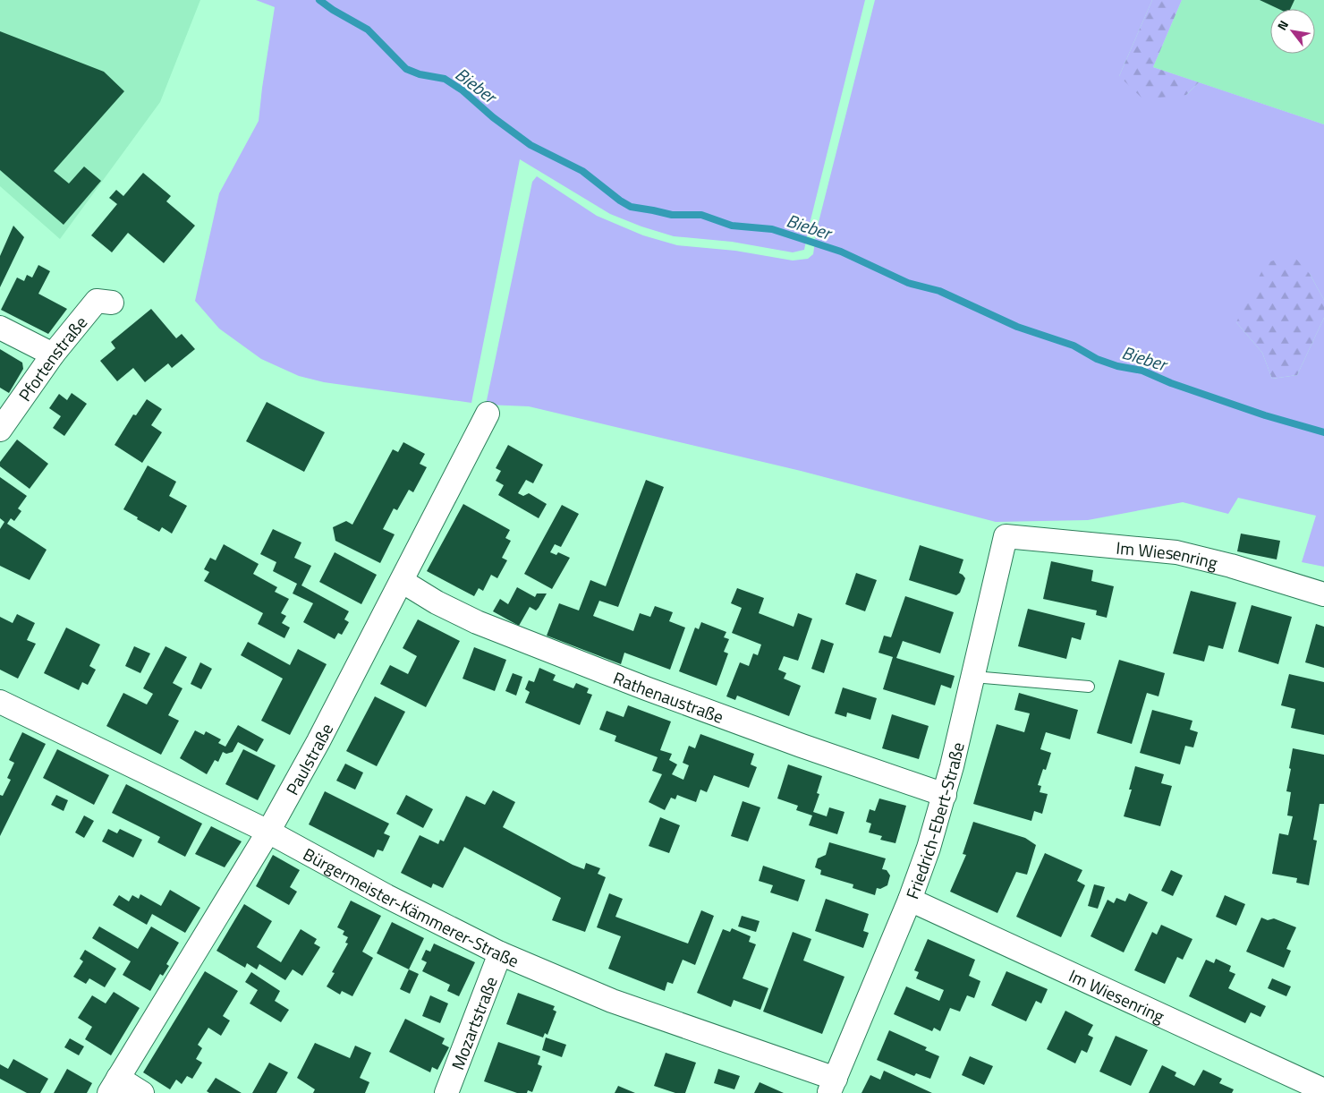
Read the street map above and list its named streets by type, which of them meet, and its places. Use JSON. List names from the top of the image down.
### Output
{
  "streets": {
    "street": [
      "Pfortenstraße",
      "Im Wiesenring",
      "Rathenaustraße",
      "Paulstraße",
      "Friedrich-Ebert-Straße",
      "Bürgermeister-Kämmerer-Straße",
      "Mozartstraße"
    ]
  },
  "crossings": [
    ["Im Wiesenring", "Friedrich-Ebert-Straße"],
    ["Rathenaustraße", "Paulstraße"],
    ["Rathenaustraße", "Friedrich-Ebert-Straße"],
    ["Paulstraße", "Bürgermeister-Kämmerer-Straße"],
    ["Friedrich-Ebert-Straße", "Bürgermeister-Kämmerer-Straße"],
    ["Bürgermeister-Kämmerer-Straße", "Mozartstraße"]
  ],
  "water": ["Bieber"],
  "north": "top left"
}
